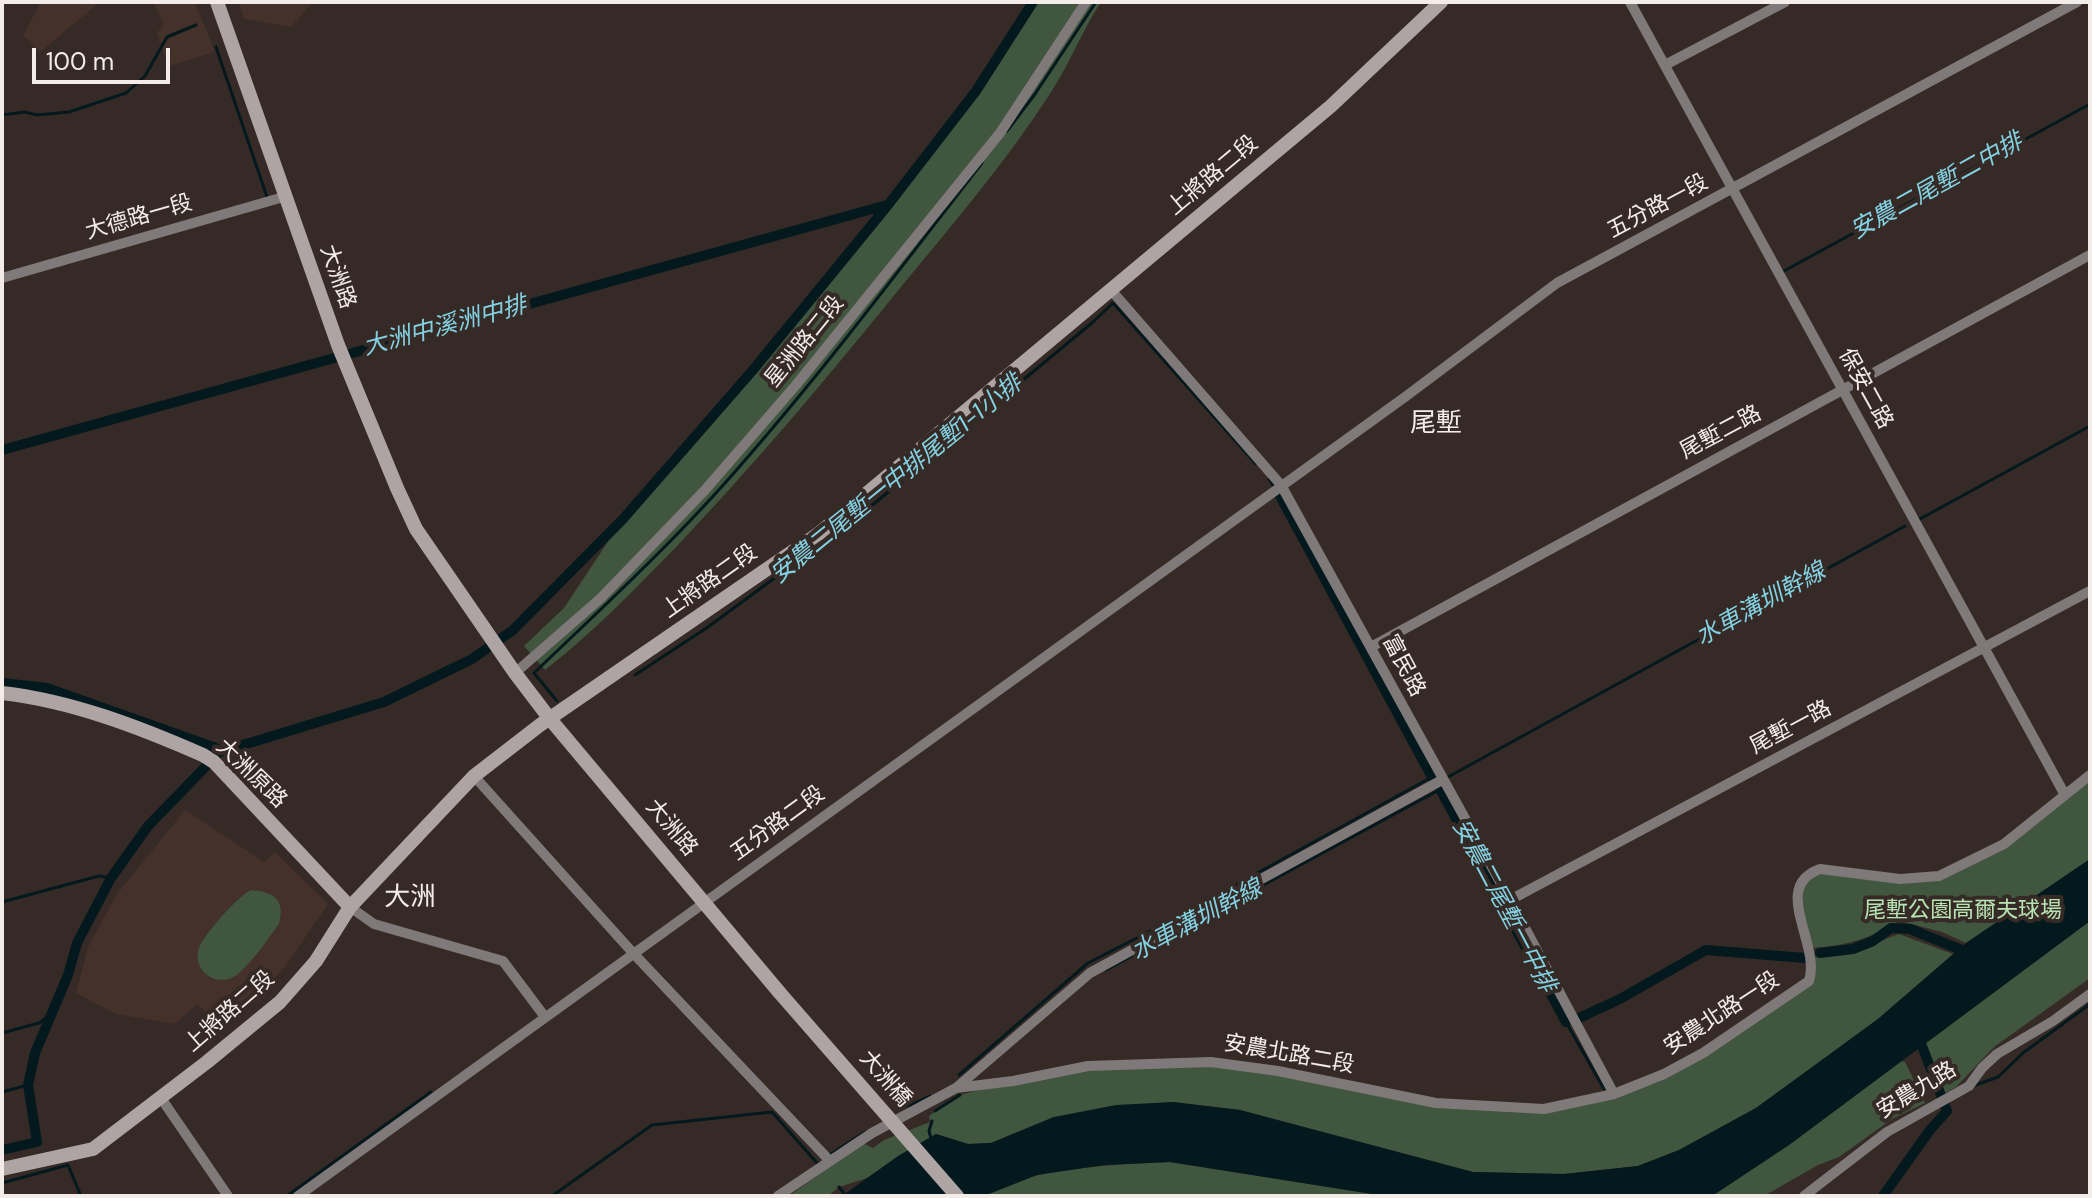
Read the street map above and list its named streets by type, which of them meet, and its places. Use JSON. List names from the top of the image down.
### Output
{
  "streets": {
    "main road": [
      "上將路二段",
      "大洲路",
      "大洲原路",
      "大洲橋"
    ],
    "street": [
      "五分路一段",
      "大德路一段",
      "星洲路二段",
      "保安二路",
      "尾塹二路",
      "富民路",
      "尾塹一路",
      "五分路二段",
      "安農北路一段",
      "安農北路二段",
      "安農九路"
    ]
  },
  "crossings": [
    ["上將路二段", "大洲路"],
    ["上將路二段", "富民路"],
    ["上將路二段", "大洲原路"],
    ["五分路一段", "保安二路"],
    ["五分路一段", "富民路"],
    ["五分路一段", "五分路二段"],
    ["大德路一段", "大洲路"],
    ["大洲路", "星洲路二段"],
    ["大洲路", "五分路二段"],
    ["大洲路", "大洲橋"],
    ["保安二路", "尾塹二路"],
    ["保安二路", "尾塹一路"],
    ["保安二路", "安農北路一段"],
    ["尾塹二路", "富民路"],
    ["富民路", "尾塹一路"],
    ["富民路", "五分路二段"],
    ["富民路", "安農北路一段"],
    ["富民路", "安農北路二段"],
    ["安農北路一段", "安農北路二段"]
  ],
  "districts": ["尾塹", "大洲"],
  "water": [
    "安農二尾塹二中排",
    "大洲中溪洲中排",
    "安農二尾塹一中排尾塹1-1小排",
    "水車溝圳幹線",
    "安農二尾塹一中排"
  ],
  "parks": ["尾塹公園高爾夫球場"],
  "scale_bar": "100 m"
}
